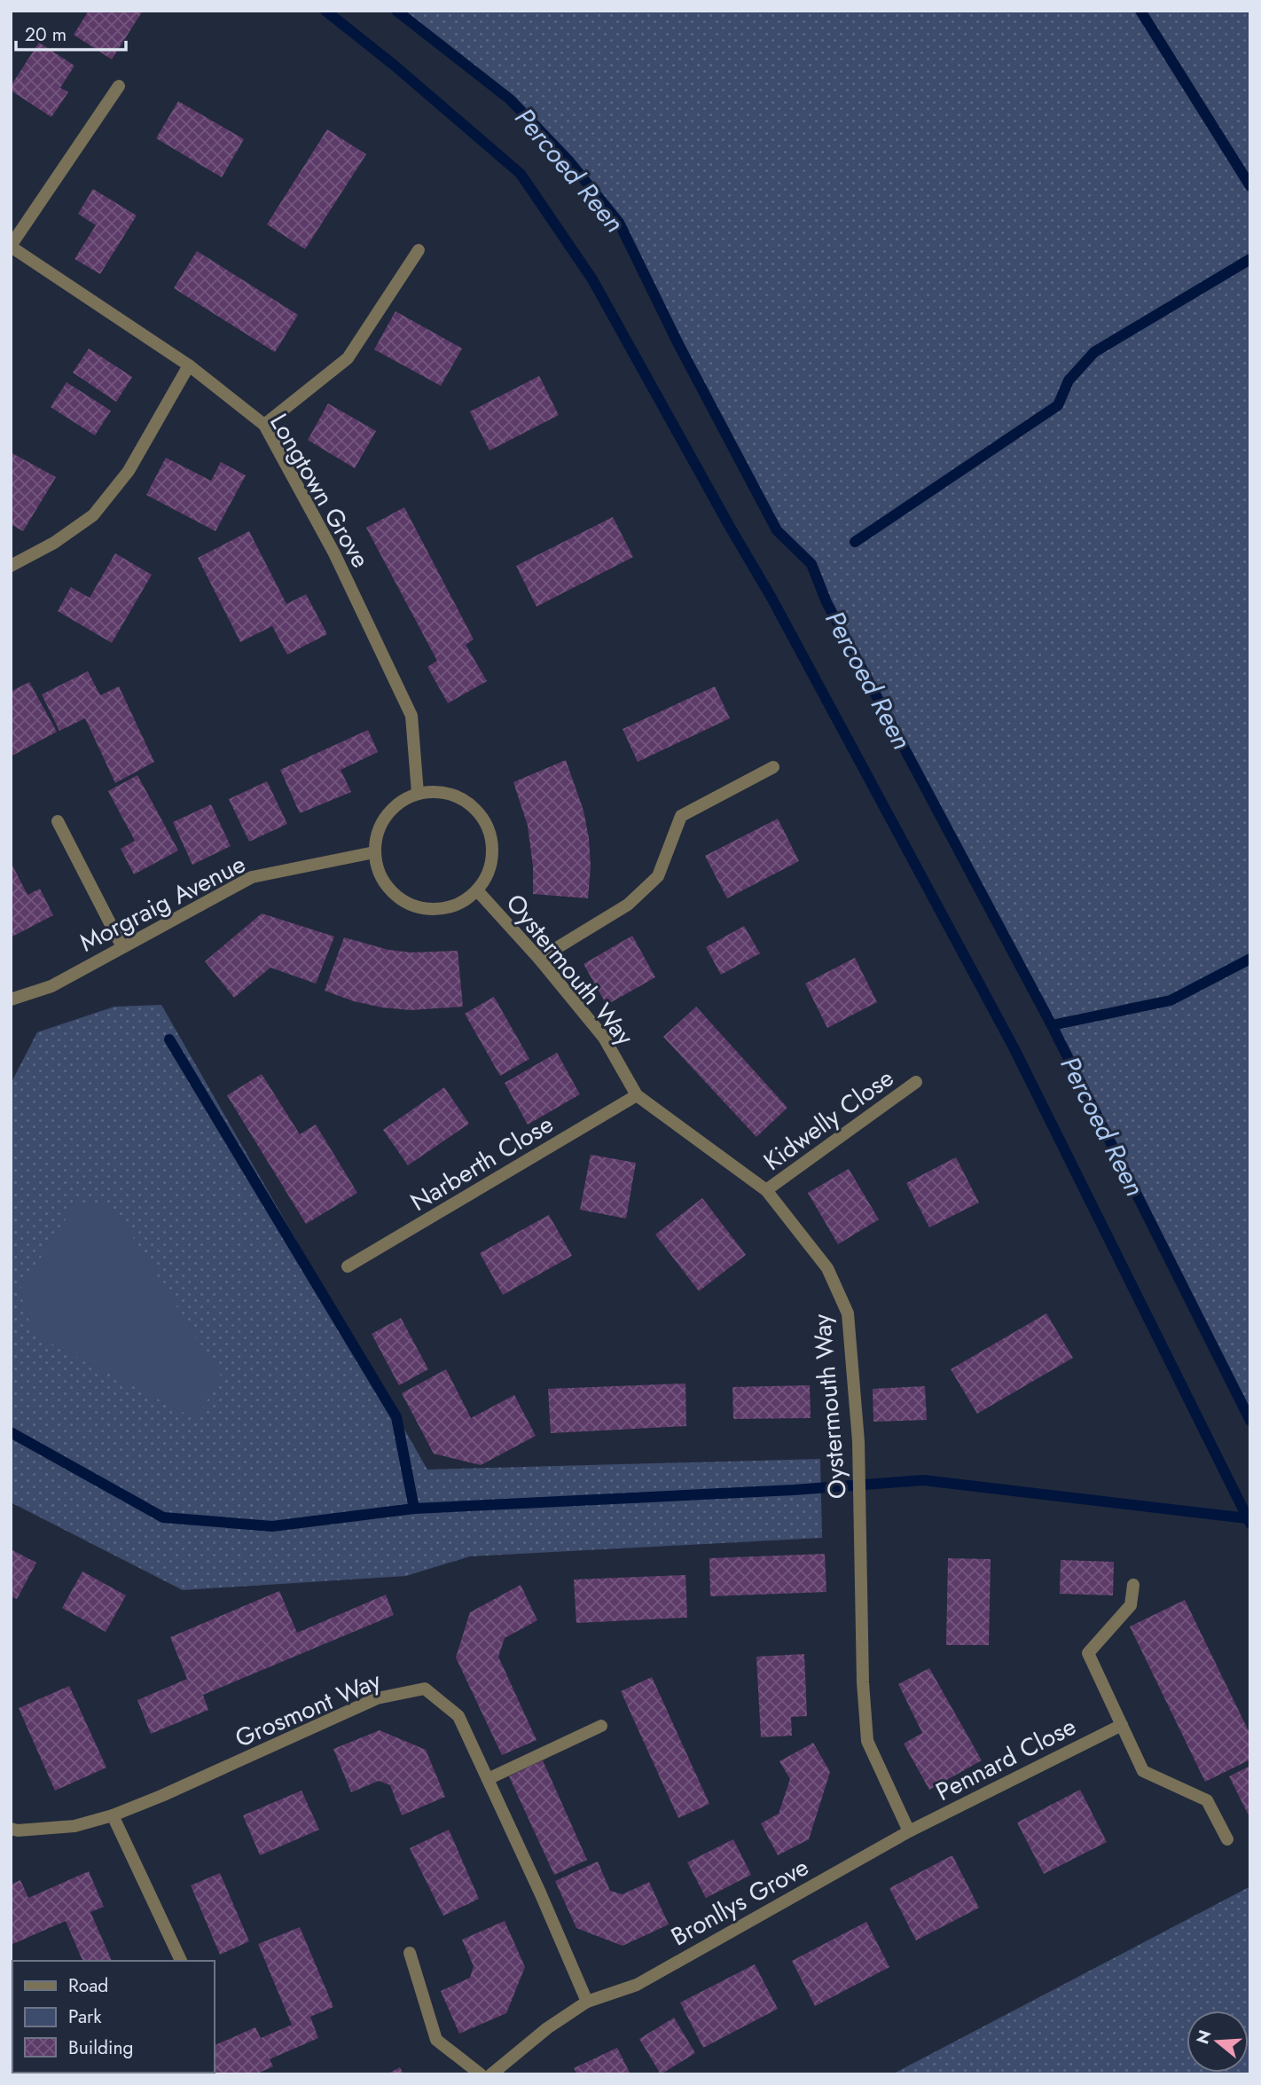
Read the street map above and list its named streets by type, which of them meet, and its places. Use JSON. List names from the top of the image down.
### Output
{
  "streets": {
    "street": [
      "Longtown Grove",
      "Morgraig Avenue",
      "Oystermouth Way",
      "Kidwelly Close",
      "Narberth Close",
      "Grosmont Way",
      "Pennard Close",
      "Bronllys Grove"
    ]
  },
  "crossings": [
    ["Longtown Grove", "Morgraig Avenue"],
    ["Longtown Grove", "Oystermouth Way"],
    ["Morgraig Avenue", "Oystermouth Way"],
    ["Oystermouth Way", "Kidwelly Close"],
    ["Oystermouth Way", "Narberth Close"],
    ["Oystermouth Way", "Pennard Close"],
    ["Oystermouth Way", "Bronllys Grove"],
    ["Grosmont Way", "Bronllys Grove"],
    ["Pennard Close", "Bronllys Grove"]
  ],
  "water": ["Percoed Reen"],
  "legend": ["Road", "Park", "Building"],
  "scale_bar": "20 m",
  "north": "left"
}
